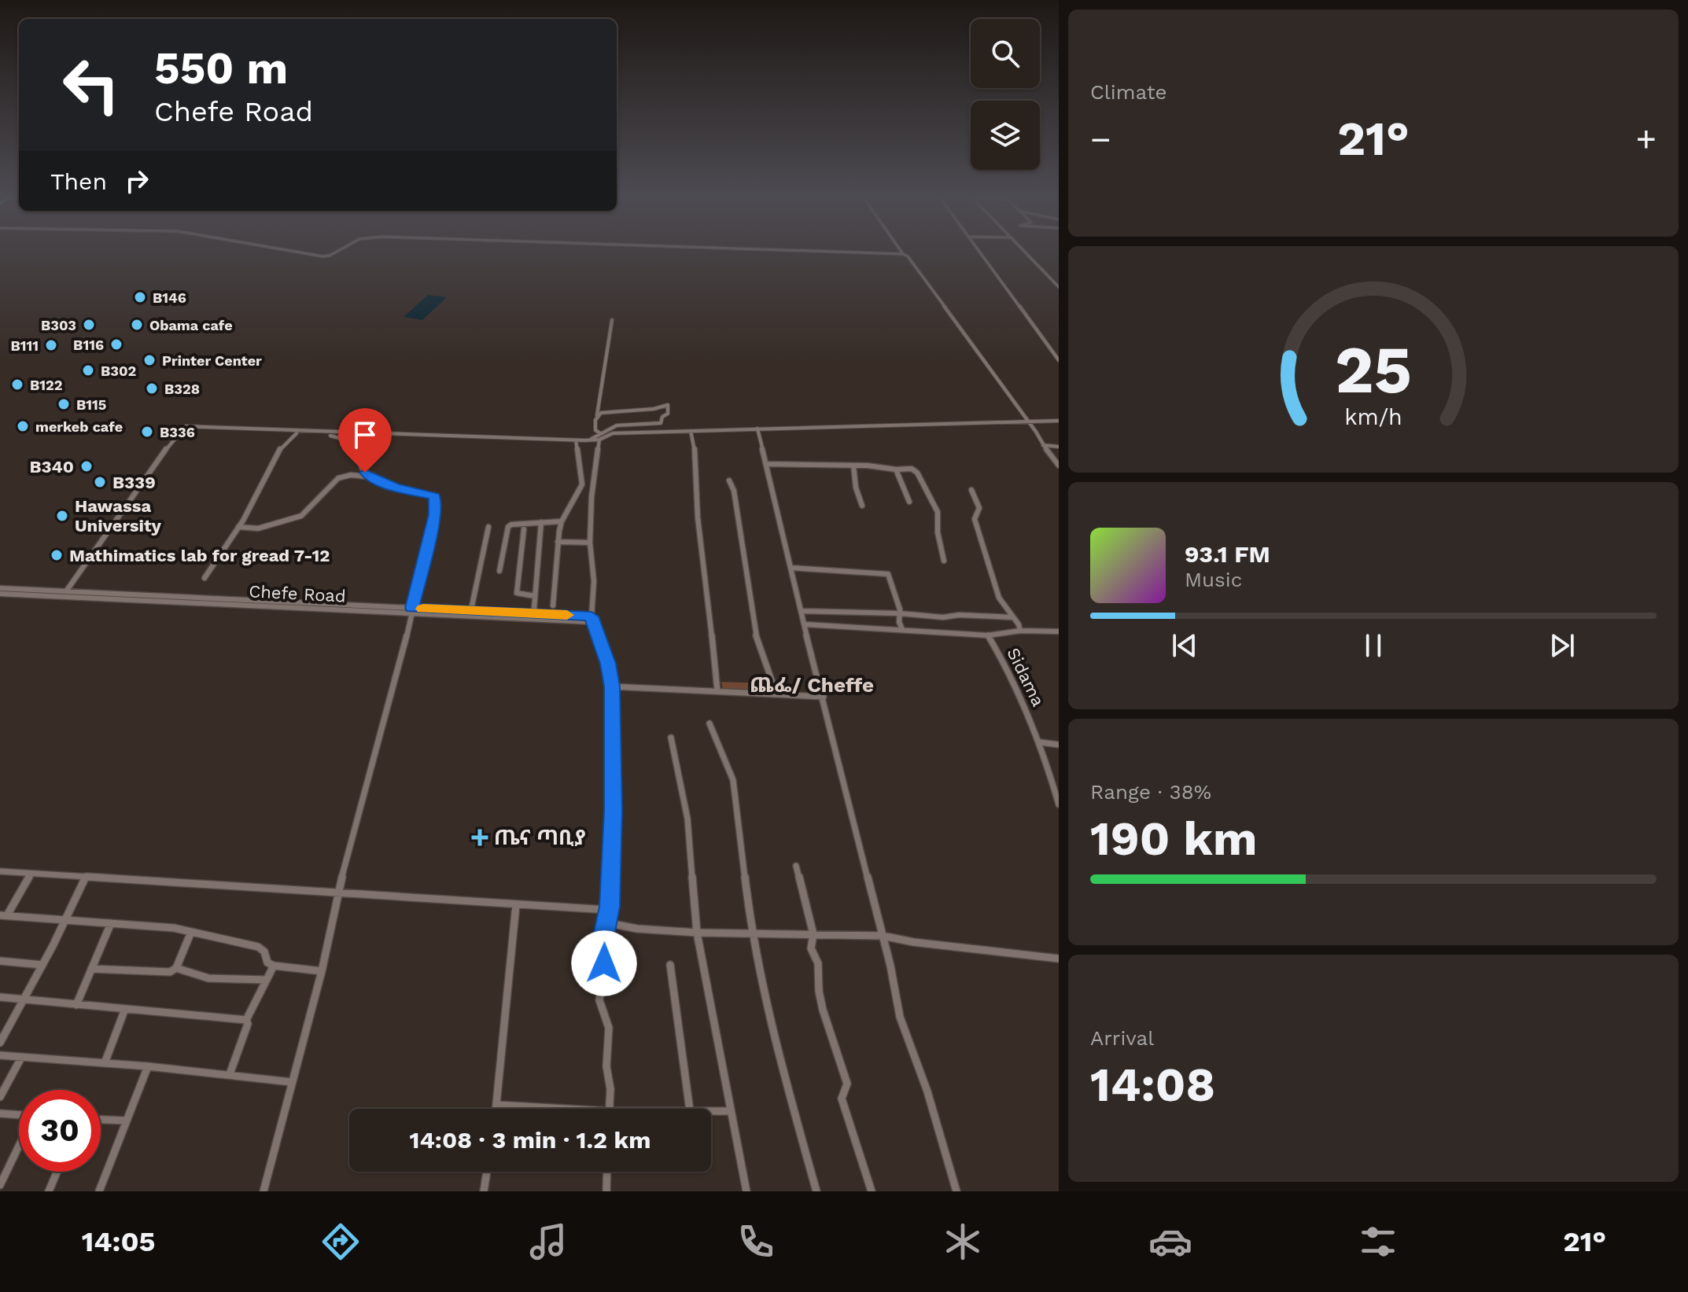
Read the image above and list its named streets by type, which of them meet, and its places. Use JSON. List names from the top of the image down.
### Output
{
  "streets": {
    "street": ["Chefe Road", "Sidama"]
  },
  "districts": ["ጨፌ/ Cheffe"],
  "places": {
    "other": [
      "B146",
      "B303",
      "Obama cafe",
      "B116",
      "B111",
      "Printer Center",
      "B302",
      "B122",
      "B328",
      "B115",
      "merkeb cafe",
      "B336",
      "B340",
      "B339",
      "Hawassa University",
      "Mathimatics lab for gread 7-12"
    ],
    "health": ["ጤና ጣቢያ"]
  },
  "page": {
    "tile": [
      "Climate",
      ["Range · 38%", "190 km"],
      ["Arrival", "14:08"]
    ],
    "turn": ["550 m", "Chefe Road"],
    "heat": ["−", "21°", "+"],
    "then": "Then",
    "song": ["93.1 FM", "Music"],
    "limit": "30",
    "trip": "14:08 · 3 min · 1.2 km",
    "tabs": ["14:05", "21°"],
    "gauge": ["25", "km/h"]
  }
}
